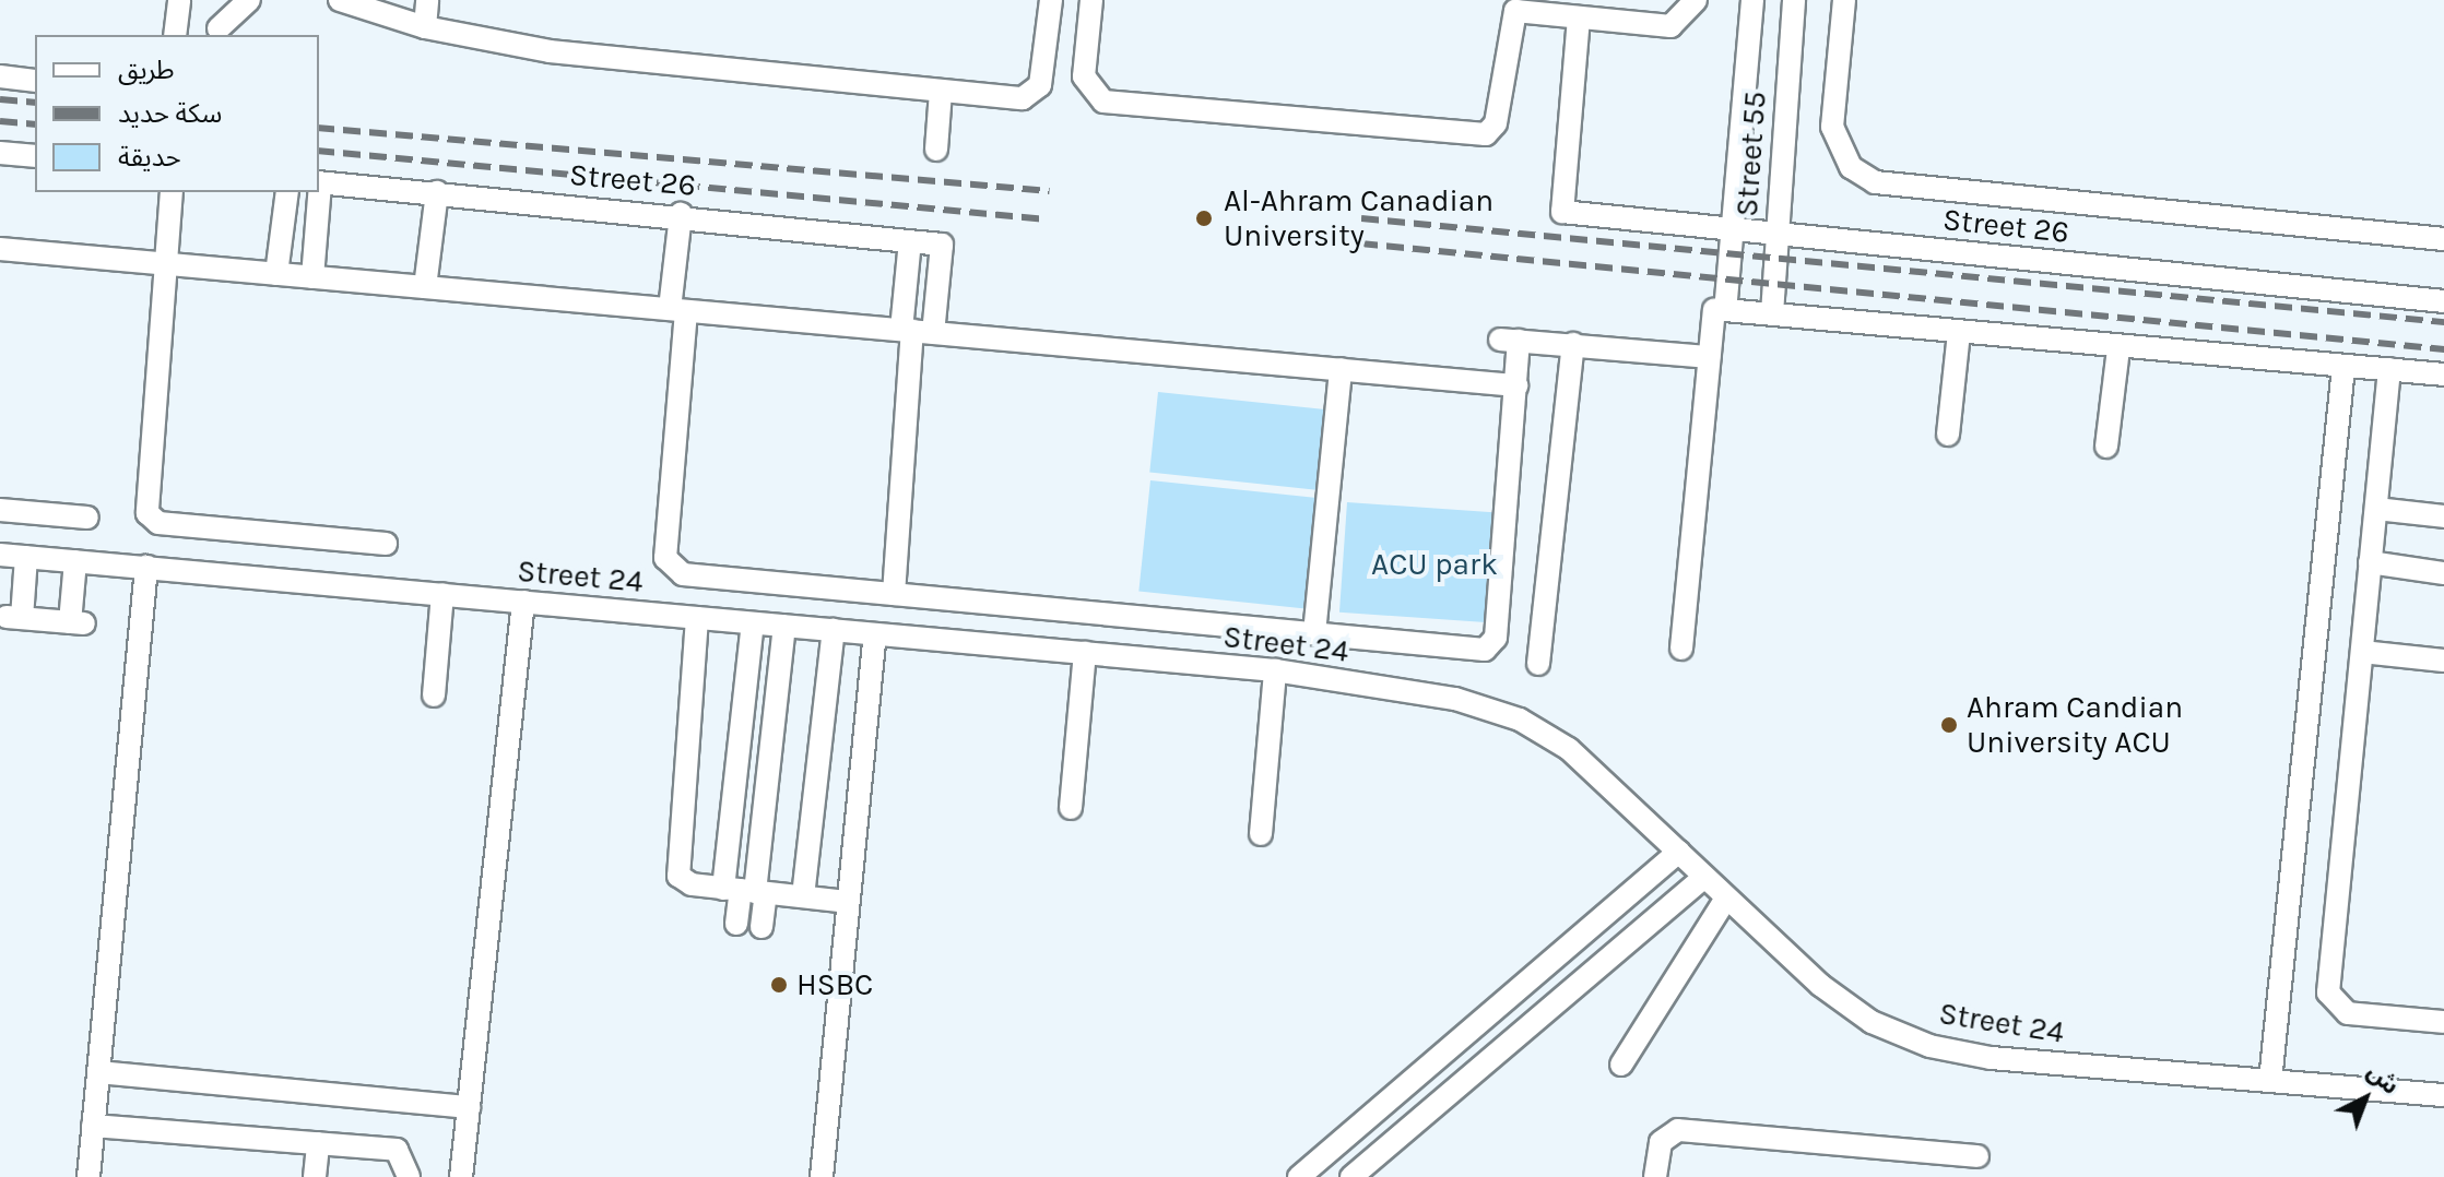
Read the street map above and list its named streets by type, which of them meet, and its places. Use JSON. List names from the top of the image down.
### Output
{
  "streets": {
    "street": ["Street 55", "Street 26", "Street 24"]
  },
  "crossings": [
    ["Street 55", "Street 26"]
  ],
  "parks": ["ACU park"],
  "places": ["Al-Ahram Canadian University", "Ahram Candian University ACU", "HSBC"],
  "legend": ["طريق", "سكة حديد", "حديقة"],
  "north": "top right"
}
